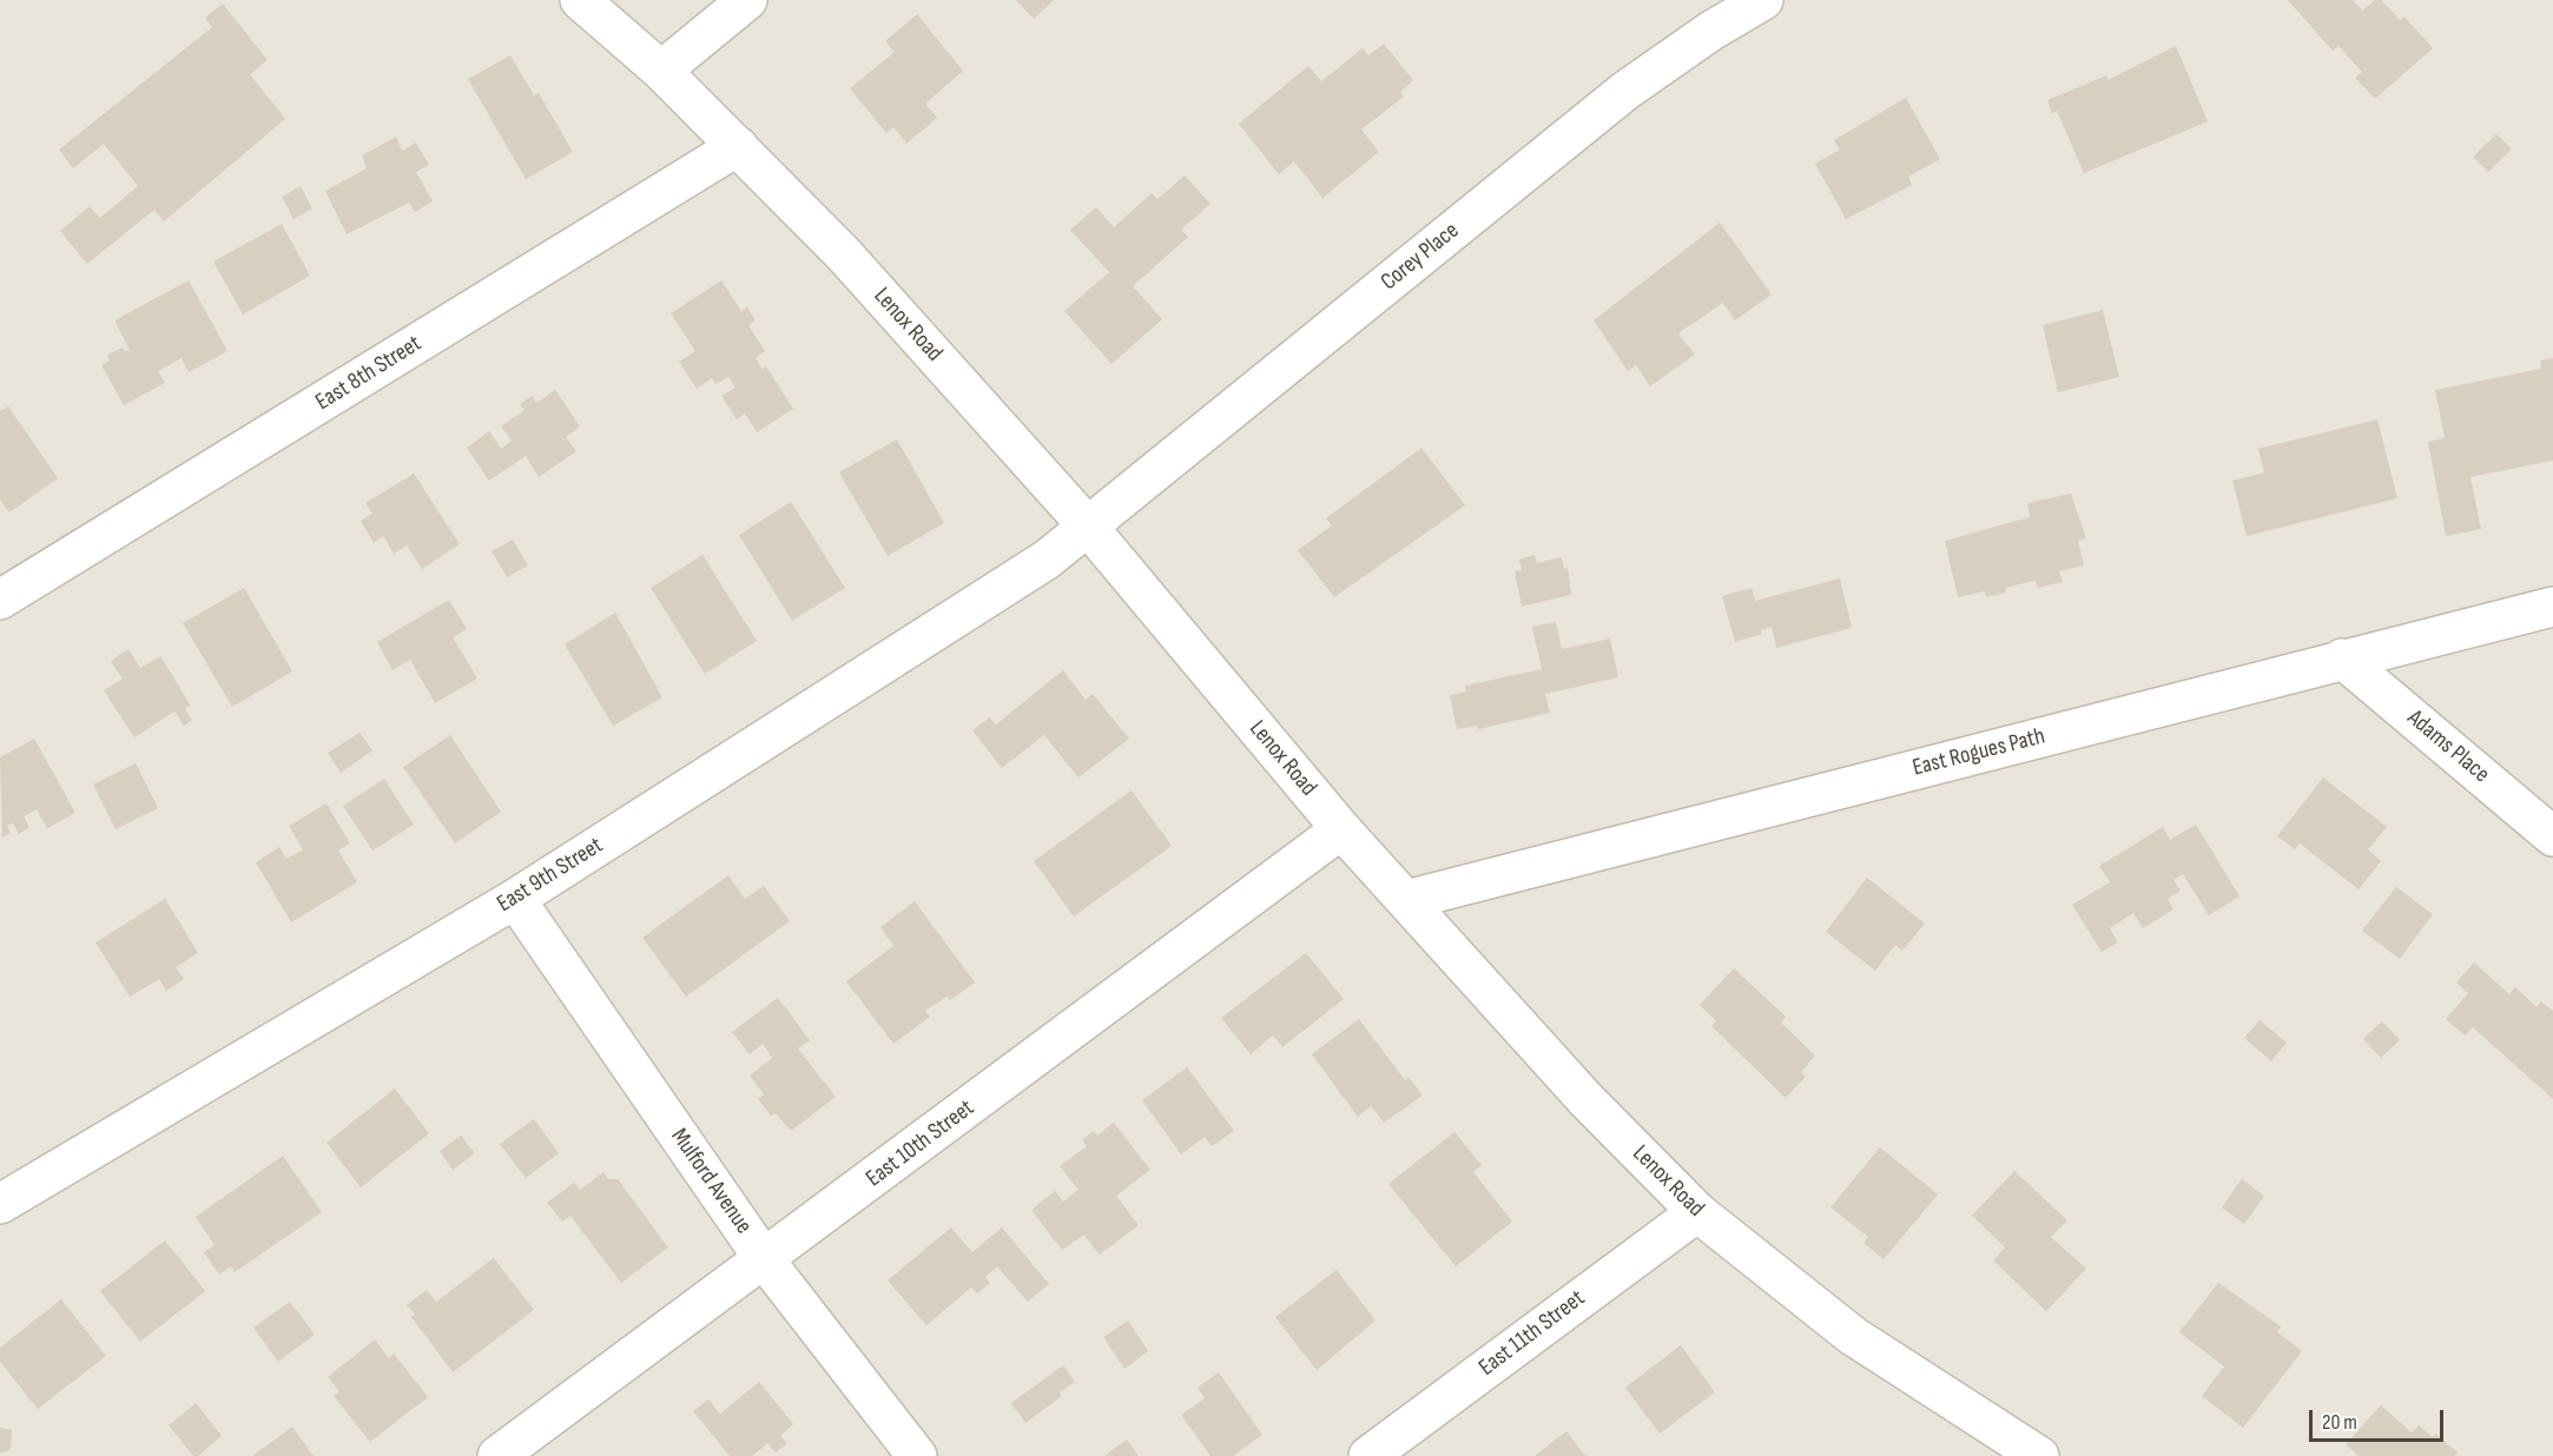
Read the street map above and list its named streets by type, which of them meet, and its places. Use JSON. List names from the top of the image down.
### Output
{
  "streets": {
    "street": [
      "Corey Place",
      "Lenox Road",
      "East 8th Street",
      "Adams Place",
      "East Rogues Path",
      "East 9th Street",
      "East 10th Street",
      "Mulford Avenue",
      "East 11th Street"
    ]
  },
  "crossings": [
    ["Corey Place", "Lenox Road"],
    ["Corey Place", "East 9th Street"],
    ["Lenox Road", "East 8th Street"],
    ["Lenox Road", "East Rogues Path"],
    ["Lenox Road", "East 9th Street"],
    ["Lenox Road", "East 10th Street"],
    ["Lenox Road", "East 11th Street"],
    ["Adams Place", "East Rogues Path"],
    ["East 9th Street", "Mulford Avenue"],
    ["East 10th Street", "Mulford Avenue"]
  ],
  "scale_bar": "20 m"
}
